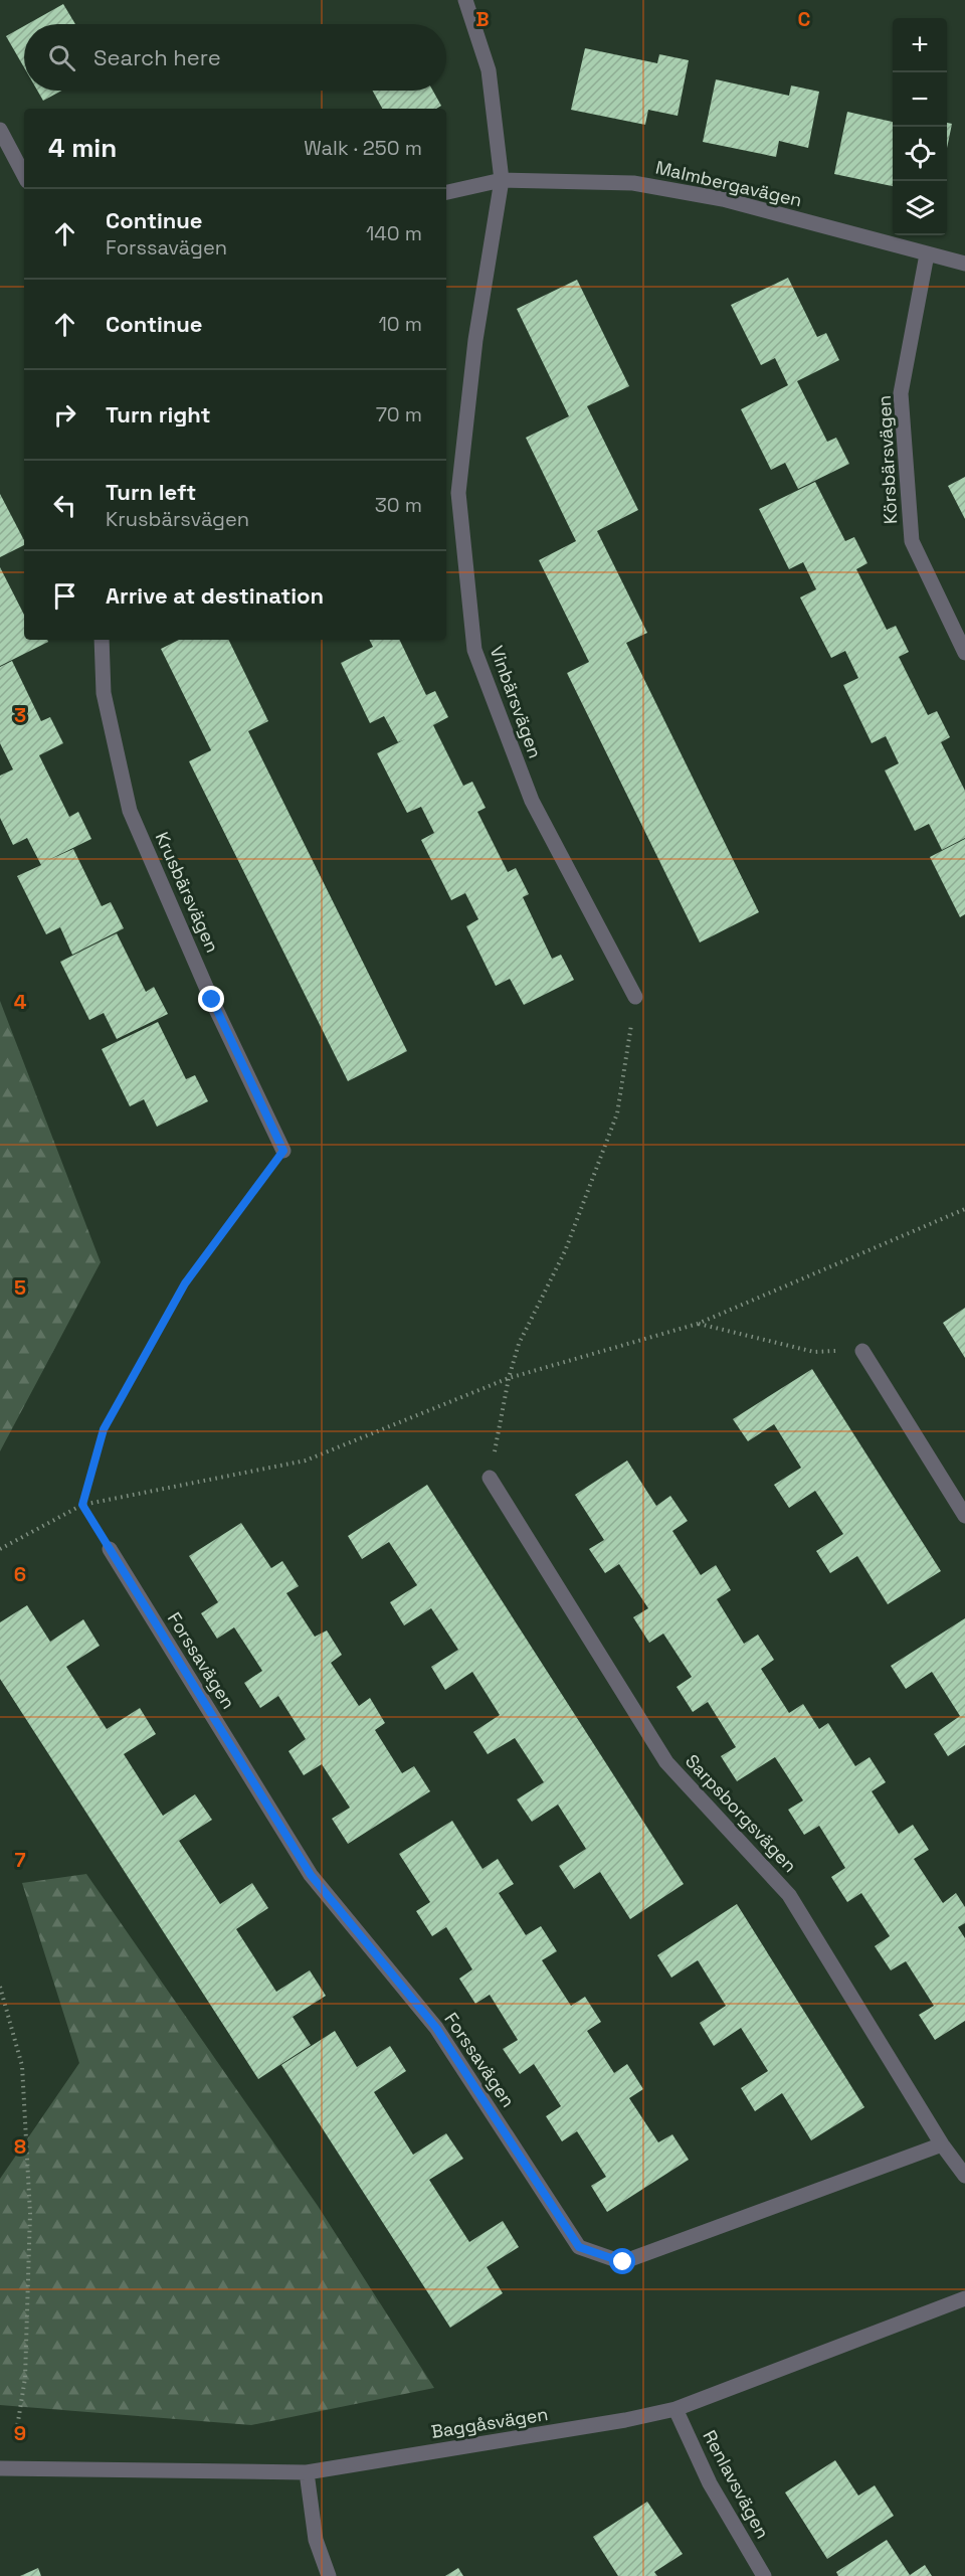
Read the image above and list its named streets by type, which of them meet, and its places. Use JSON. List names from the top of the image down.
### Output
{
  "streets": {
    "street": [
      "Malmbergavägen",
      "Körsbärsvägen",
      "Vinbärsvägen",
      "Krusbärsvägen",
      "Forssavägen",
      "Sarpsborgsvägen",
      "Baggåsvägen",
      "Renlavsvägen"
    ]
  },
  "crossings": [
    ["Malmbergavägen", "Körsbärsvägen"],
    ["Malmbergavägen", "Vinbärsvägen"],
    ["Forssavägen", "Sarpsborgsvägen"],
    ["Baggåsvägen", "Renlavsvägen"]
  ],
  "page": {
    "map_buttons": ["+", "−"],
    "search": "Search here",
    "heading": ["4 min", "Walk · 250 m"],
    "list": [
      ["Continue", "Forssavägen", "140 m"],
      ["Continue", "10 m"],
      ["Turn right", "70 m"],
      ["Turn left", "Krusbärsvägen", "30 m"],
      "Arrive at destination"
    ]
  },
  "grid": {
    "columns": ["B", "C"],
    "rows": [
      "3",
      "4",
      "5",
      "6",
      "7",
      "8",
      "9"
    ]
  }
}
